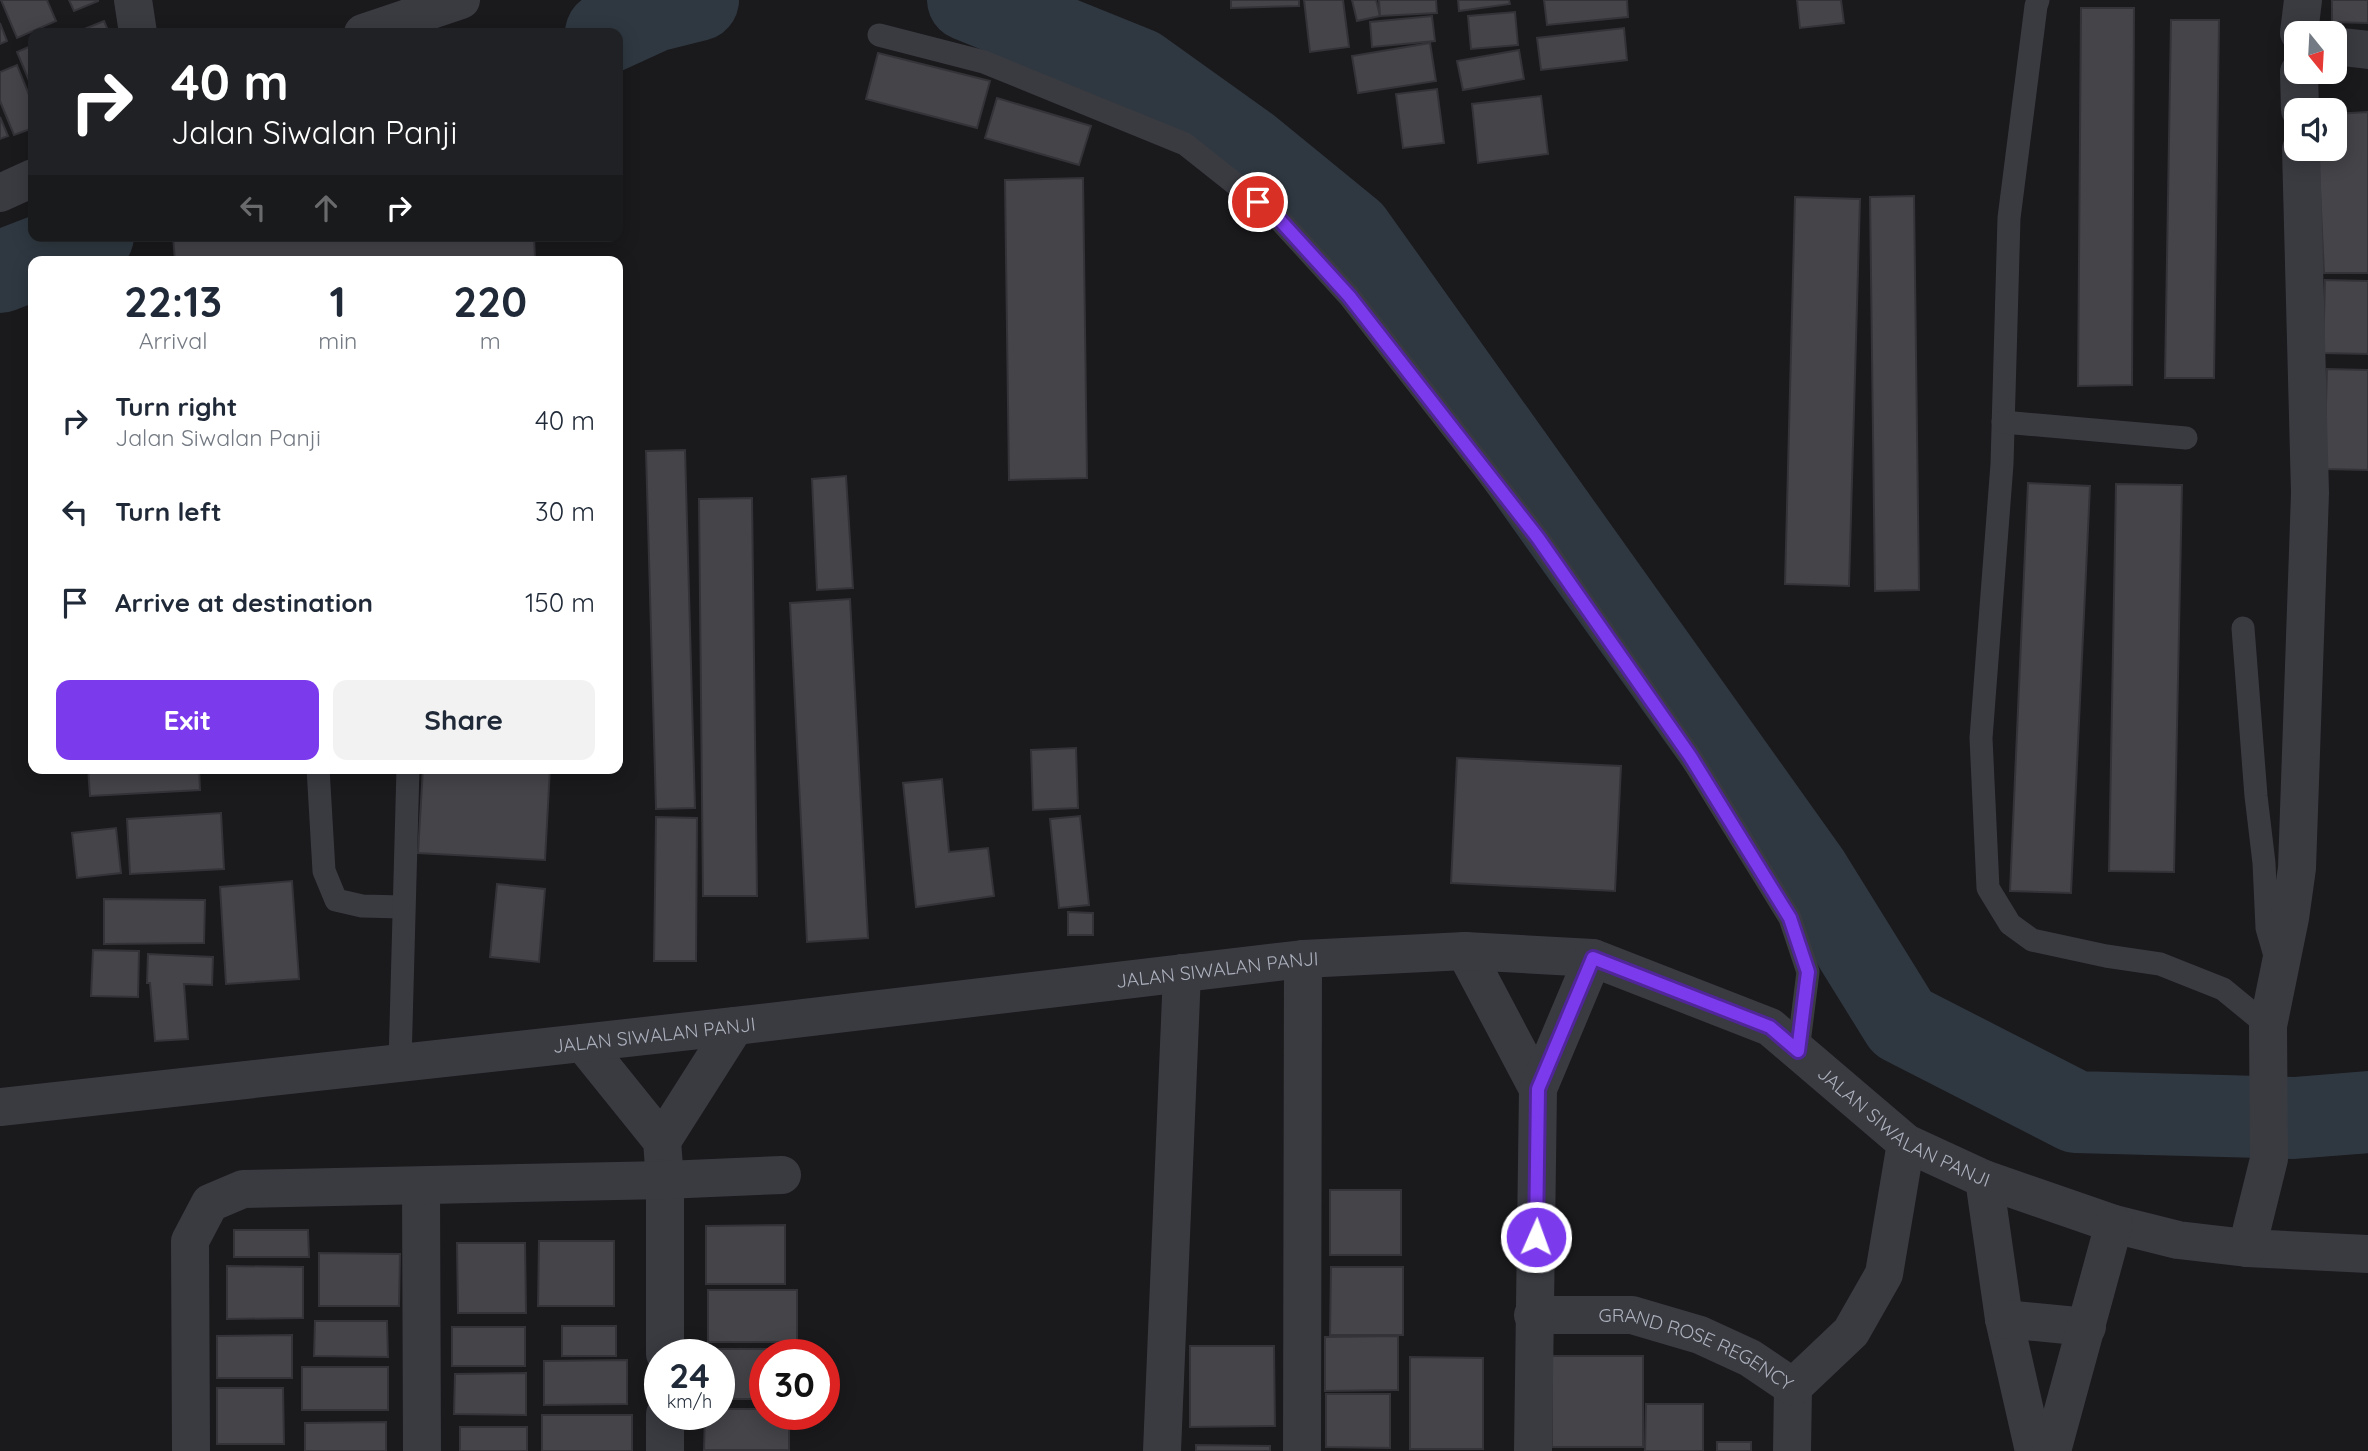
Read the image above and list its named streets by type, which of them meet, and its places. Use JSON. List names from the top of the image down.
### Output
{
  "streets": {
    "street": ["JALAN SIWALAN PANJI", "GRAND ROSE REGENCY"]
  },
  "north": "bottom",
  "page": {
    "turn": ["40 m", "Jalan Siwalan Panji"],
    "eta": [
      "22:13",
      "Arrival",
      "1",
      "min",
      "220",
      "m"
    ],
    "list": [
      {
        "name": "Turn right",
        "note": "Jalan Siwalan Panji",
        "value": "40 m"
      },
      {
        "name": "Turn left",
        "value": "30 m"
      },
      {
        "name": "Arrive at destination",
        "value": "150 m"
      }
    ],
    "buttons": ["Exit", "Share"],
    "speed": "24 km/h",
    "limit": "30"
  }
}
